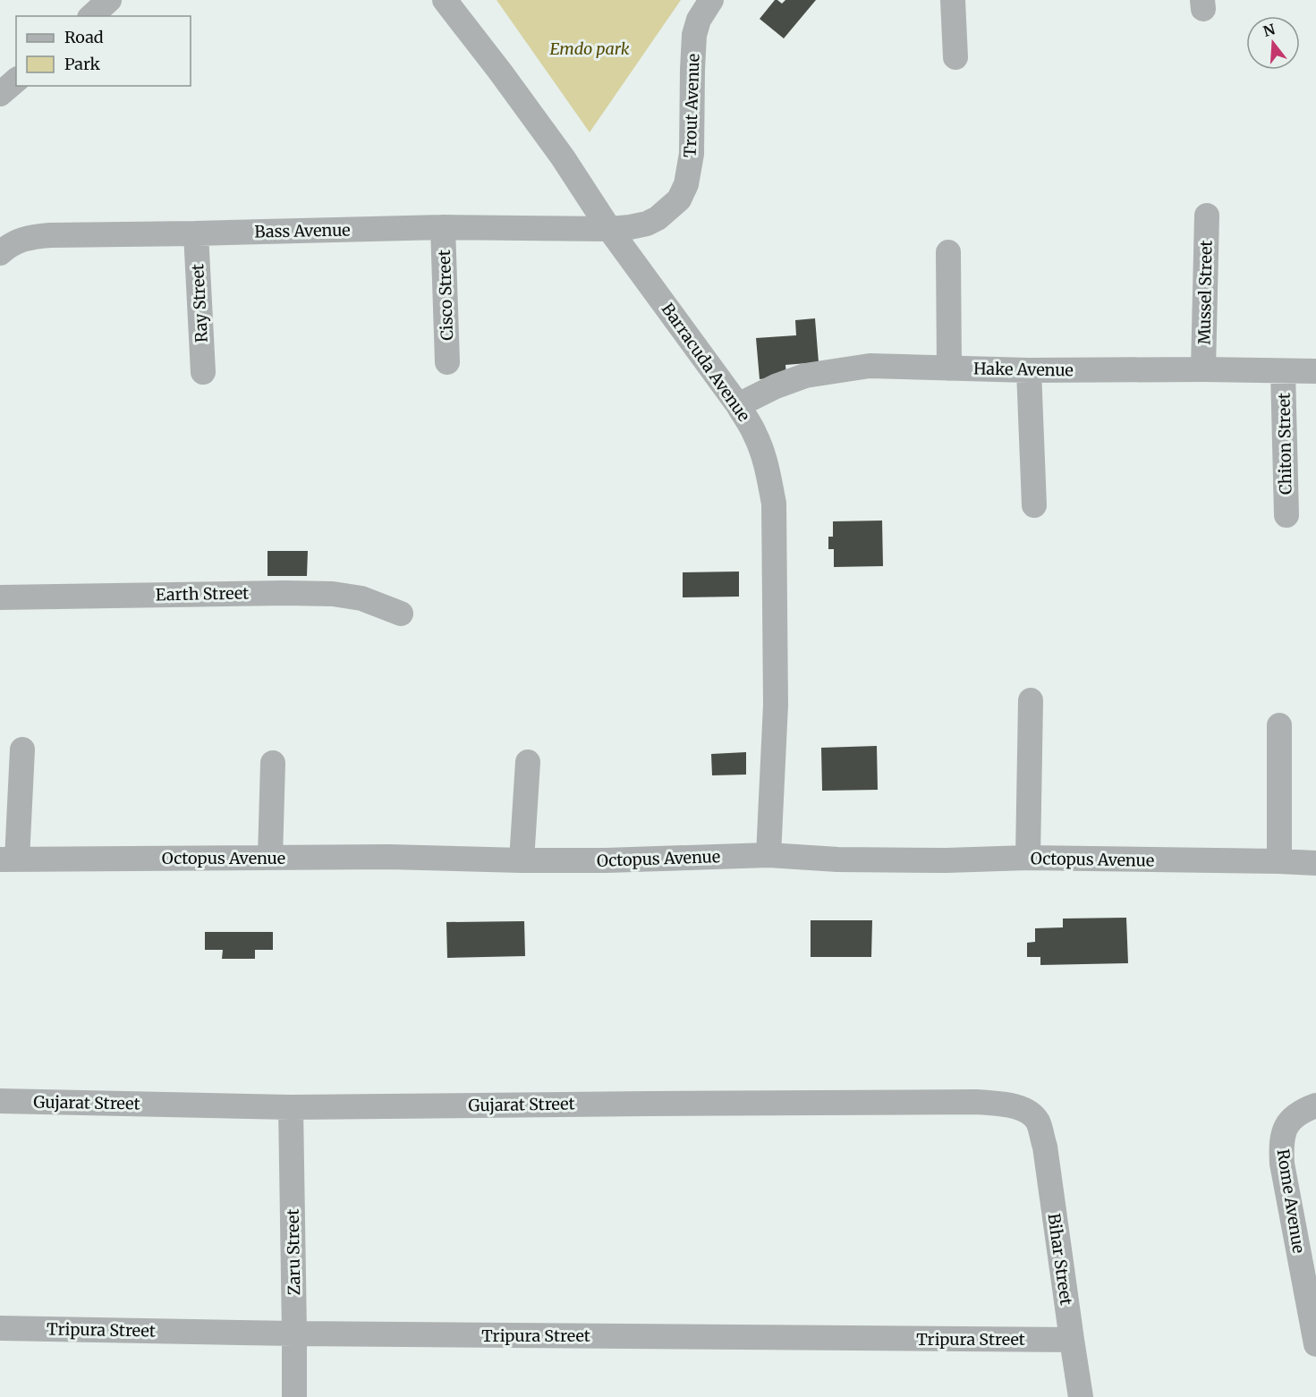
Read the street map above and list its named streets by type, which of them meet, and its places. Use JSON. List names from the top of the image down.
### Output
{
  "streets": {
    "street": [
      "Trout Avenue",
      "Bass Avenue",
      "Mussel Street",
      "Cisco Street",
      "Ray Street",
      "Barracuda Avenue",
      "Hake Avenue",
      "Chiton Street",
      "Earth Street",
      "Octopus Avenue",
      "Gujarat Street",
      "Rome Avenue",
      "Zaru Street",
      "Bihar Street",
      "Tripura Street"
    ]
  },
  "crossings": [
    ["Trout Avenue", "Bass Avenue"],
    ["Trout Avenue", "Barracuda Avenue"],
    ["Bass Avenue", "Cisco Street"],
    ["Bass Avenue", "Ray Street"],
    ["Bass Avenue", "Barracuda Avenue"],
    ["Mussel Street", "Hake Avenue"],
    ["Barracuda Avenue", "Hake Avenue"],
    ["Barracuda Avenue", "Octopus Avenue"],
    ["Hake Avenue", "Chiton Street"],
    ["Gujarat Street", "Zaru Street"],
    ["Gujarat Street", "Bihar Street"],
    ["Zaru Street", "Tripura Street"],
    ["Bihar Street", "Tripura Street"]
  ],
  "parks": ["Emdo park"],
  "legend": ["Road", "Park"],
  "north": "top"
}
